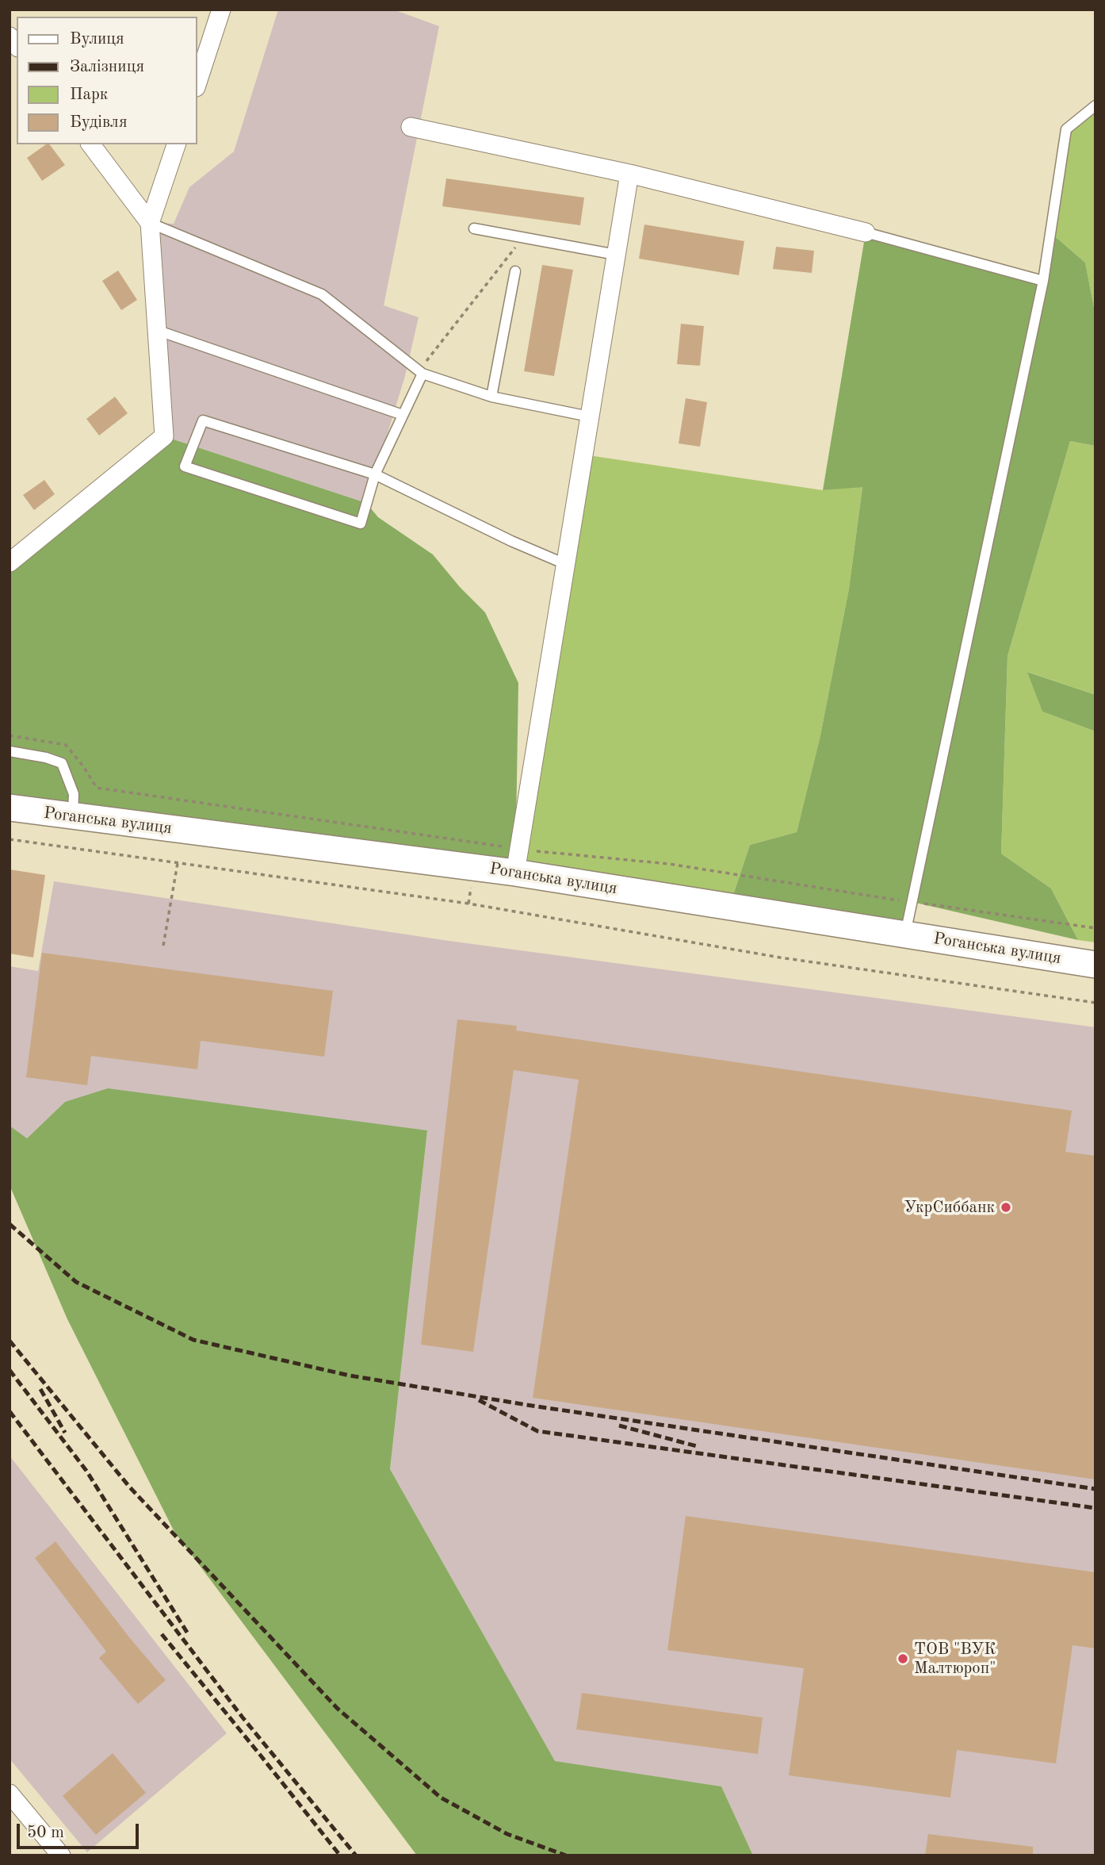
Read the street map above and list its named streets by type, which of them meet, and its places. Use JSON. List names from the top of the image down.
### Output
{
  "streets": {
    "main road": ["Роганська вулиця"]
  },
  "places": ["УкрСиббанк", "ТОВ \"ВУК Малтюроп\""],
  "legend": [
    "Вулиця",
    "Залізниця",
    "Парк",
    "Будівля"
  ],
  "scale_bar": "50 m"
}
